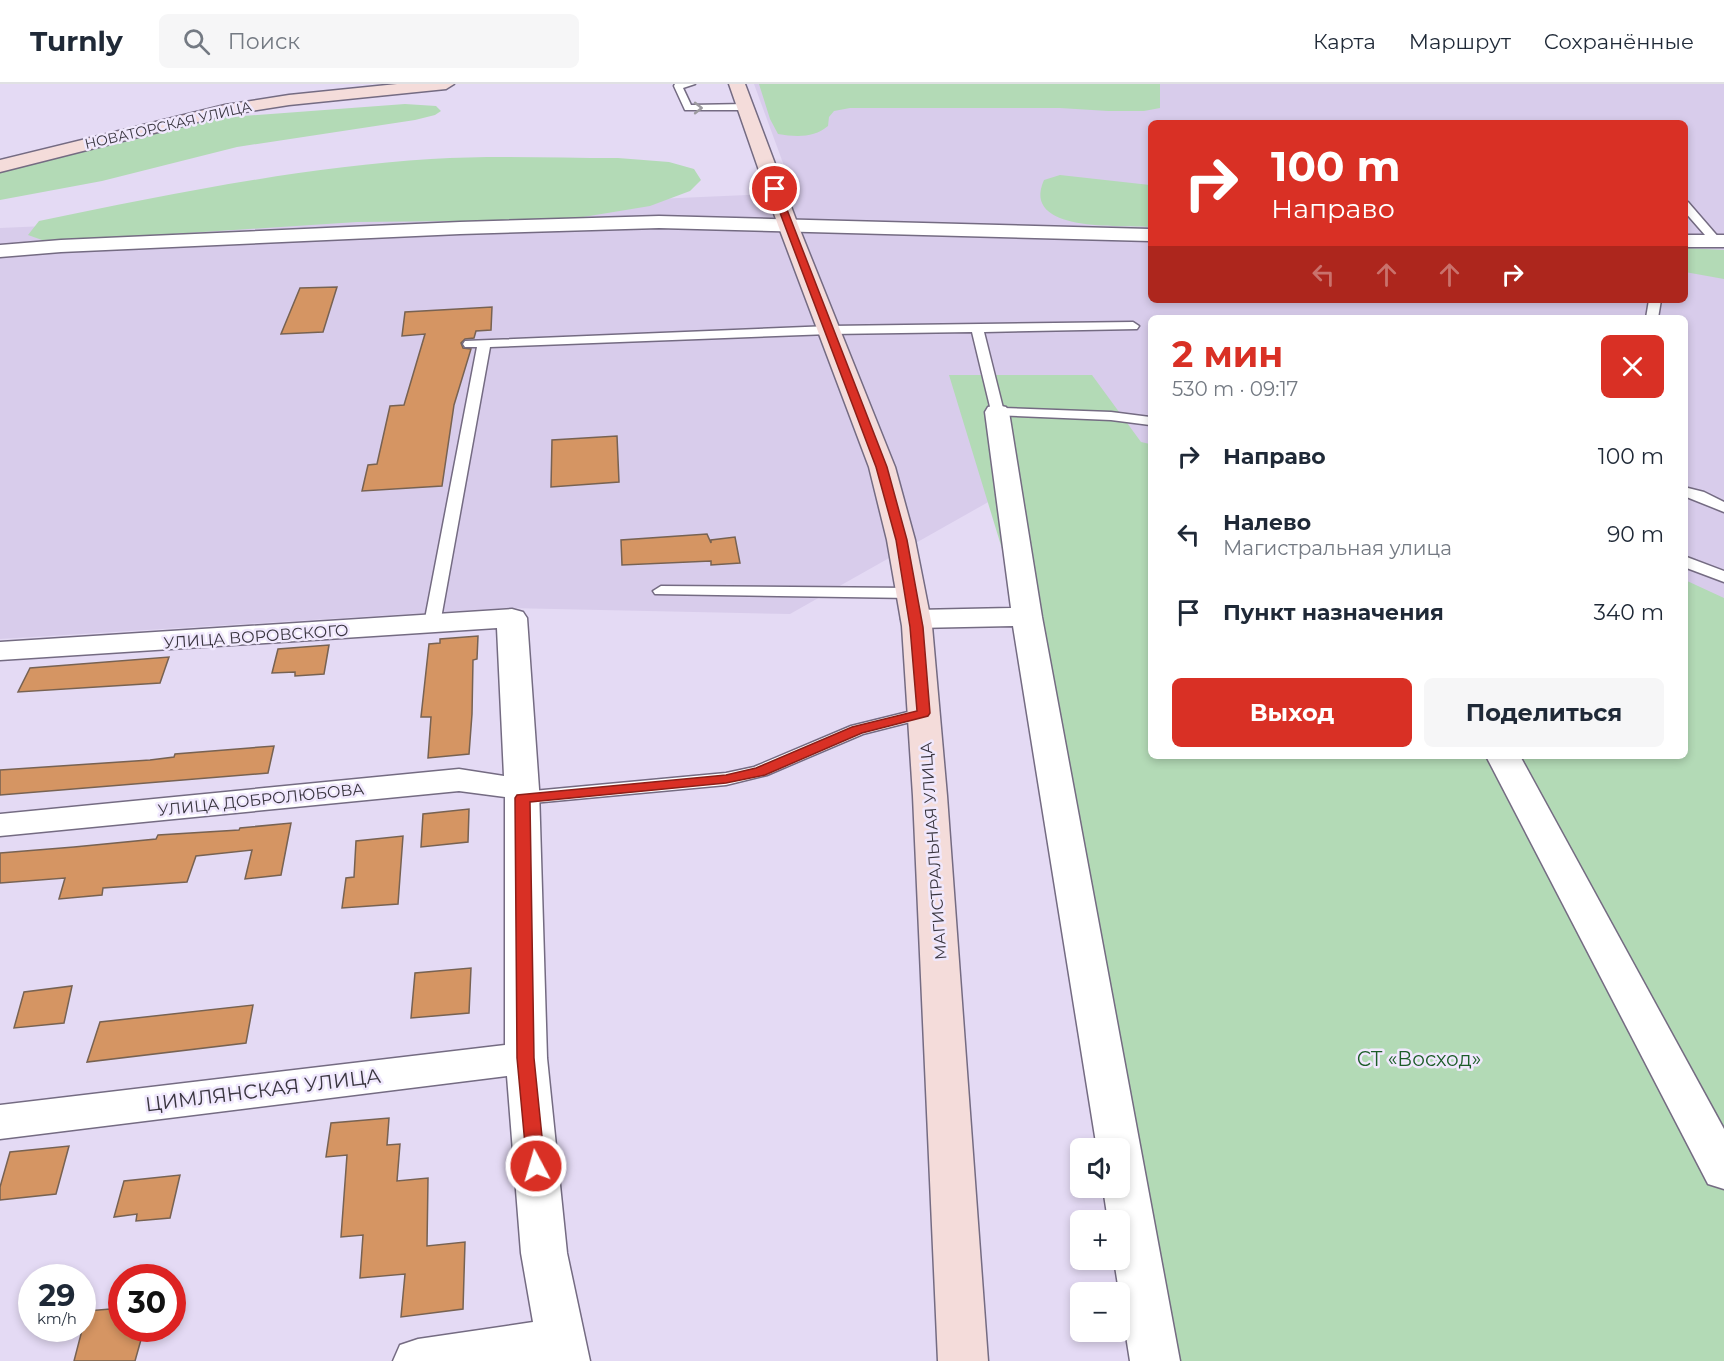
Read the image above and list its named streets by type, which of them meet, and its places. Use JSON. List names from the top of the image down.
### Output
{
  "streets": {
    "main road": ["НОВАТОРСКАЯ УЛИЦА", "МАГИСТРАЛЬНАЯ УЛИЦА"],
    "street": ["УЛИЦА ВОРОВСКОГО", "УЛИЦА ДОБРОЛЮБОВА", "ЦИМЛЯНСКАЯ УЛИЦА"]
  },
  "crossings": [
    ["УЛИЦА ВОРОВСКОГО", "УЛИЦА ДОБРОЛЮБОВА"]
  ],
  "parks": ["СТ «Восход»"],
  "page": {
    "header": "Turnly",
    "search": "Поиск",
    "nav": ["Карта", "Маршрут", "Сохранённые"],
    "turn": ["100 m", "Направо"],
    "heading": ["2 мин", "530 m · 09:17"],
    "list": [
      {
        "name": "Направо",
        "value": "100 m"
      },
      {
        "name": "Налево",
        "note": "Магистральная улица",
        "value": "90 m"
      },
      {
        "name": "Пункт назначения",
        "value": "340 m"
      }
    ],
    "buttons": ["Выход", "Поделиться"],
    "map_buttons": ["+", "−"],
    "speed": "29 km/h",
    "limit": "30"
  }
}
